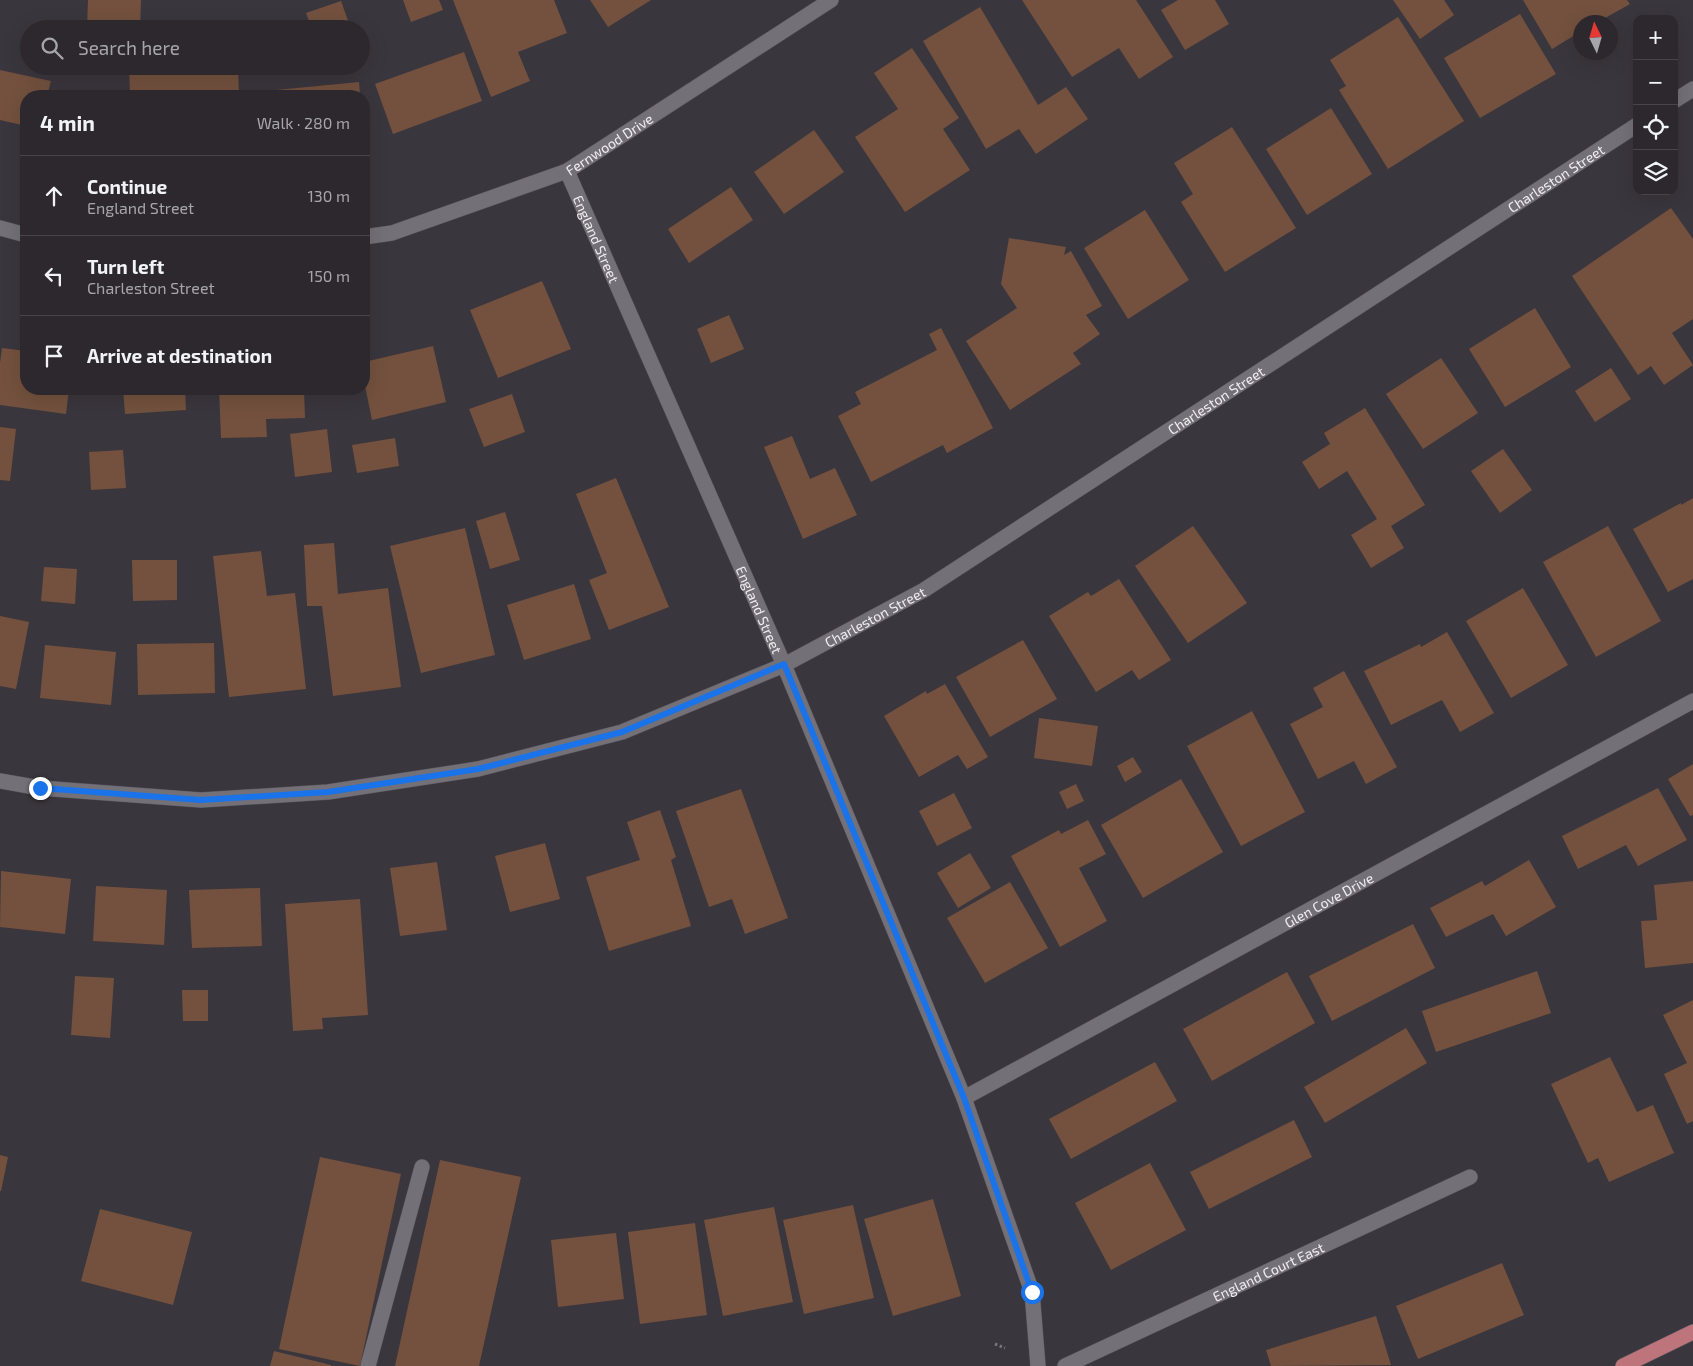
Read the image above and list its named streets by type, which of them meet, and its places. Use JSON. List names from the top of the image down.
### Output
{
  "streets": {
    "street": [
      "Fernwood Drive",
      "Charleston Street",
      "England Street",
      "Glen Cove Drive",
      "England Court East"
    ]
  },
  "crossings": [
    ["Fernwood Drive", "England Street"],
    ["Charleston Street", "England Street"],
    ["England Street", "Glen Cove Drive"]
  ],
  "north": "top",
  "page": {
    "map_buttons": ["+", "−"],
    "search": "Search here",
    "heading": ["4 min", "Walk · 280 m"],
    "list": [
      ["Continue", "England Street", "130 m"],
      ["Turn left", "Charleston Street", "150 m"],
      "Arrive at destination"
    ]
  }
}
